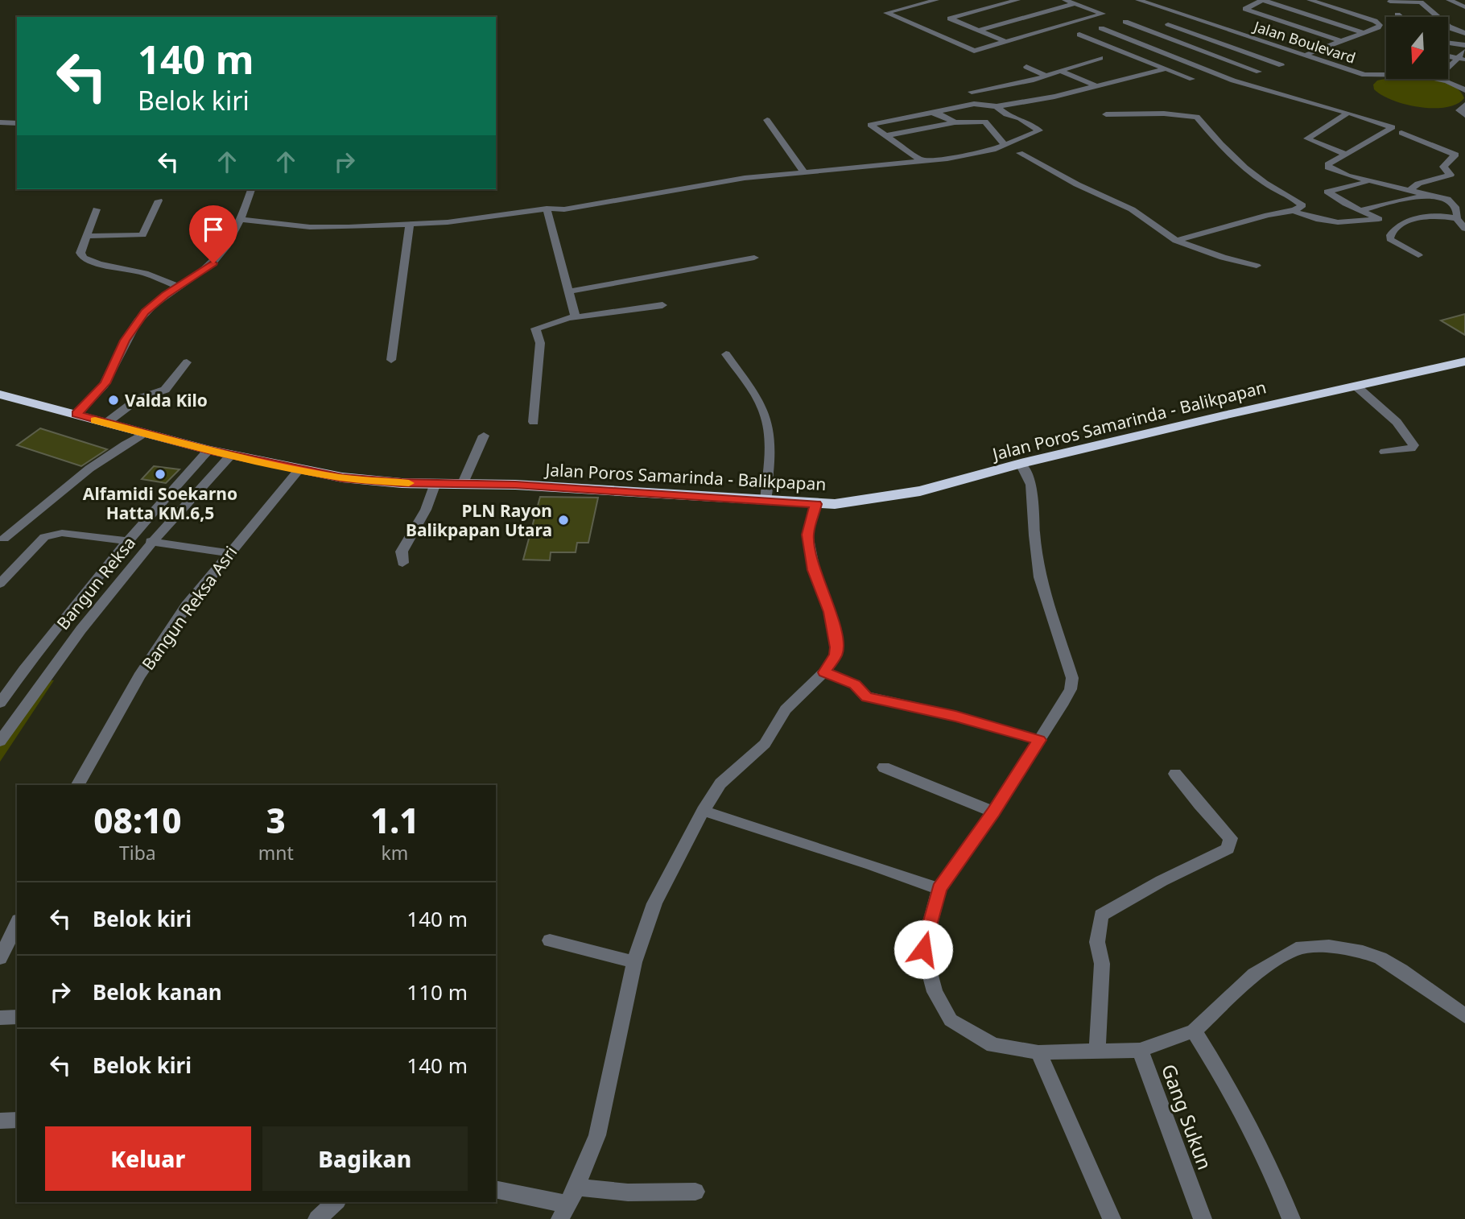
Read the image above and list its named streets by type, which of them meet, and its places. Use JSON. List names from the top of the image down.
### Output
{
  "streets": {
    "highway": ["Jalan Poros Samarinda - Balikpapan"],
    "street": [
      "Jalan Boulevard",
      "Bangun Reksa",
      "Bangun Reksa Asri",
      "Gang Sukun"
    ]
  },
  "crossings": [
    ["Jalan Poros Samarinda - Balikpapan", "Bangun Reksa"],
    ["Jalan Poros Samarinda - Balikpapan", "Bangun Reksa Asri"]
  ],
  "places": ["Valda Kilo", "Alfamidi Soekarno Hatta KM.6,5", "PLN Rayon Balikpapan Utara"],
  "north": "bottom",
  "page": {
    "turn": ["140 m", "Belok kiri"],
    "eta": [
      "08:10",
      "Tiba",
      "3",
      "mnt",
      "1.1",
      "km"
    ],
    "list": [
      {
        "name": "Belok kiri",
        "value": "140 m"
      },
      {
        "name": "Belok kanan",
        "value": "110 m"
      },
      {
        "name": "Belok kiri",
        "value": "140 m"
      }
    ],
    "buttons": ["Keluar", "Bagikan"]
  }
}
